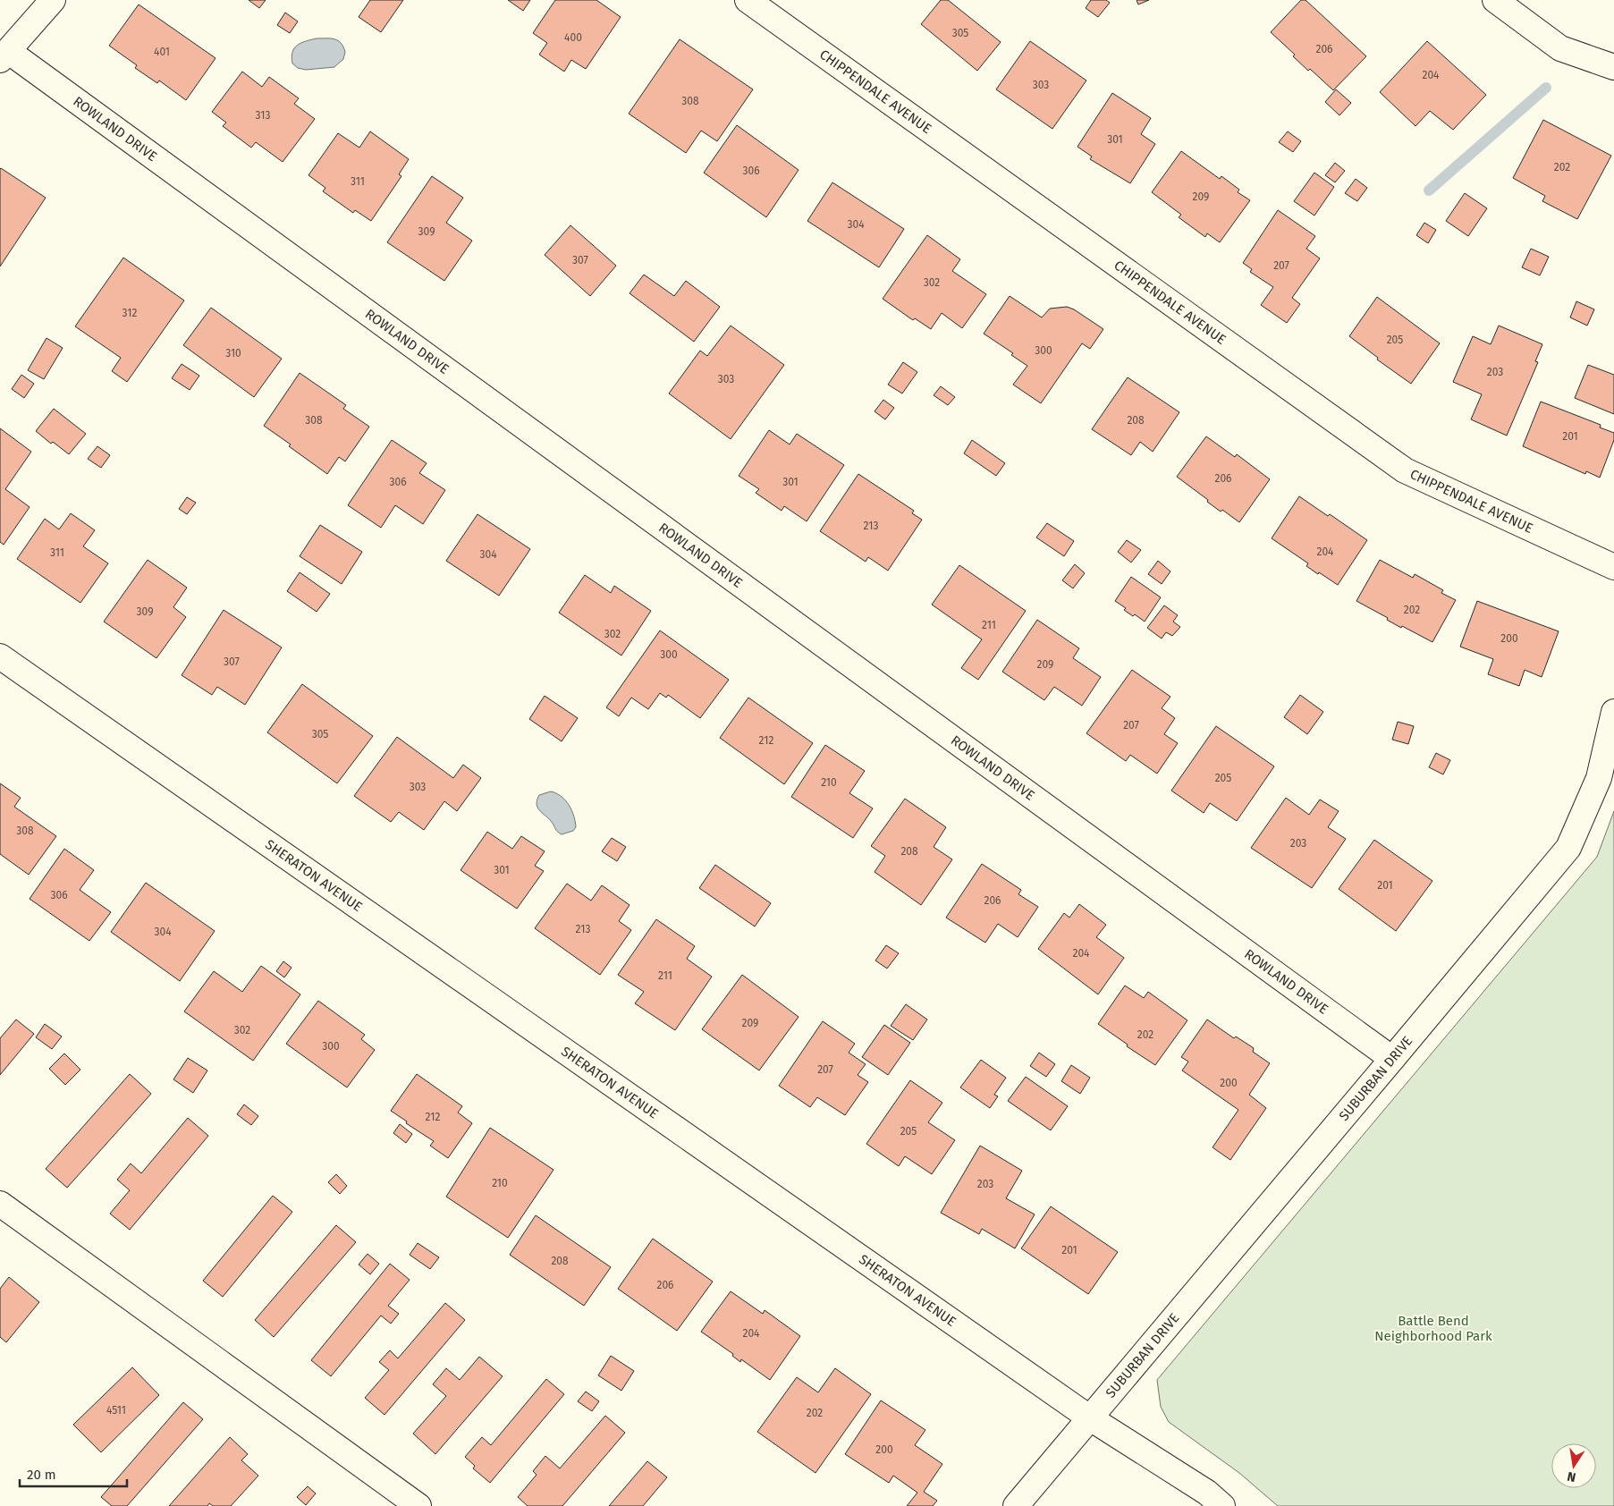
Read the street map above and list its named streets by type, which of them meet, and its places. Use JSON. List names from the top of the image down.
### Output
{
  "streets": {
    "street": [
      "CHIPPENDALE AVENUE",
      "ROWLAND DRIVE",
      "SHERATON AVENUE",
      "SUBURBAN DRIVE"
    ]
  },
  "crossings": [
    ["ROWLAND DRIVE", "SUBURBAN DRIVE"],
    ["SHERATON AVENUE", "SUBURBAN DRIVE"]
  ],
  "parks": ["Battle Bend Neighborhood Park"],
  "house_numbers": [
    "305",
    "400",
    "206",
    "401",
    "204",
    "303",
    "308",
    "313",
    "301",
    "202",
    "306",
    "311",
    "209",
    "304",
    "309",
    "307",
    "207",
    "302",
    "312",
    "205",
    "300",
    "310",
    "203",
    "303",
    "308",
    "208",
    "201",
    "206",
    "306",
    "301",
    "213",
    "204",
    "311",
    "304",
    "202",
    "309",
    "211",
    "302",
    "200",
    "300",
    "307",
    "209",
    "207",
    "305",
    "212",
    "205",
    "210",
    "303",
    "308",
    "203",
    "208",
    "301",
    "201",
    "306",
    "206",
    "213",
    "304",
    "204",
    "211",
    "209",
    "302",
    "202",
    "300",
    "207",
    "200",
    "212",
    "205",
    "210",
    "203",
    "201",
    "208",
    "206",
    "204",
    "4511",
    "202",
    "200"
  ],
  "scale_bar": "20 m",
  "north": "bottom"
}
